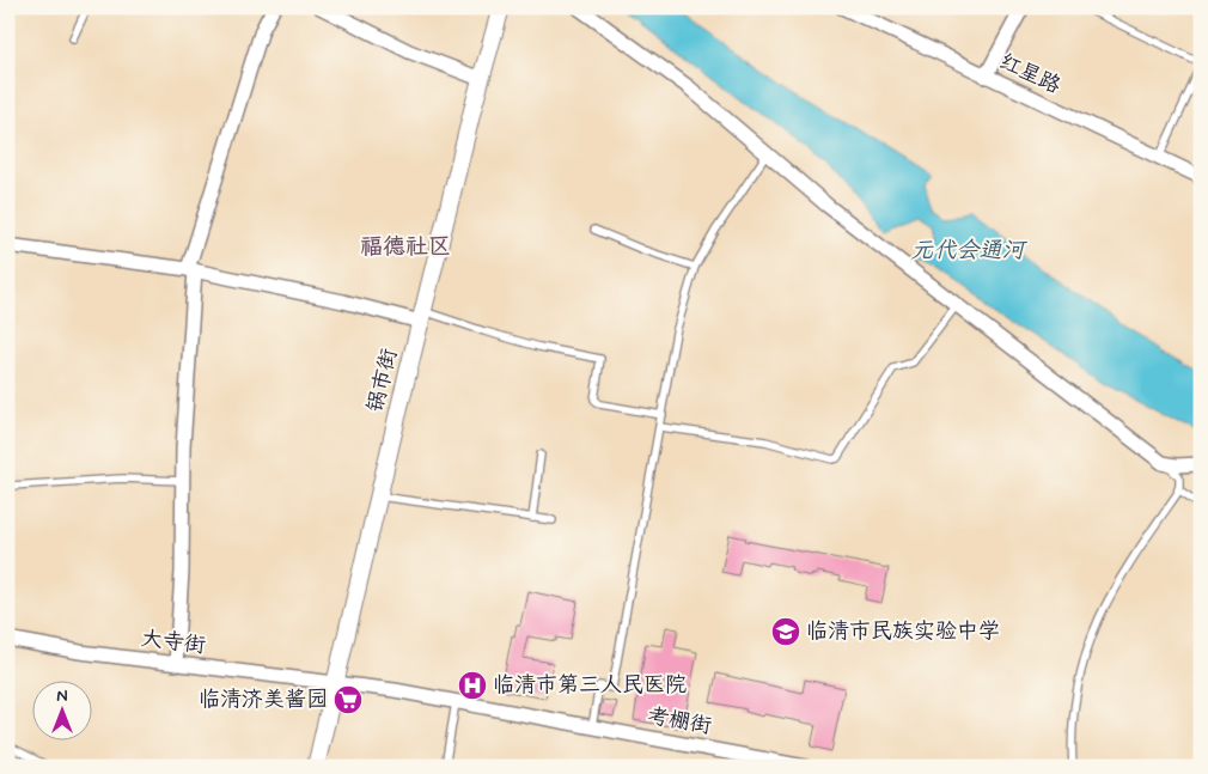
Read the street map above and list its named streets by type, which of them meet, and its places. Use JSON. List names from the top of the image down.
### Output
{
  "streets": {
    "street": [
      "红星路",
      "锅市街",
      "大寺街",
      "考棚街"
    ]
  },
  "crossings": [
    ["锅市街", "大寺街"],
    ["锅市街", "考棚街"],
    ["大寺街", "考棚街"]
  ],
  "districts": ["福德社区"],
  "water": ["元代会通河"],
  "places": {
    "school or university": ["临清市民族实验中学"],
    "hospital": ["临清市第三人民医院"],
    "supermarket": ["临清济美酱园"]
  },
  "north": "top"
}
